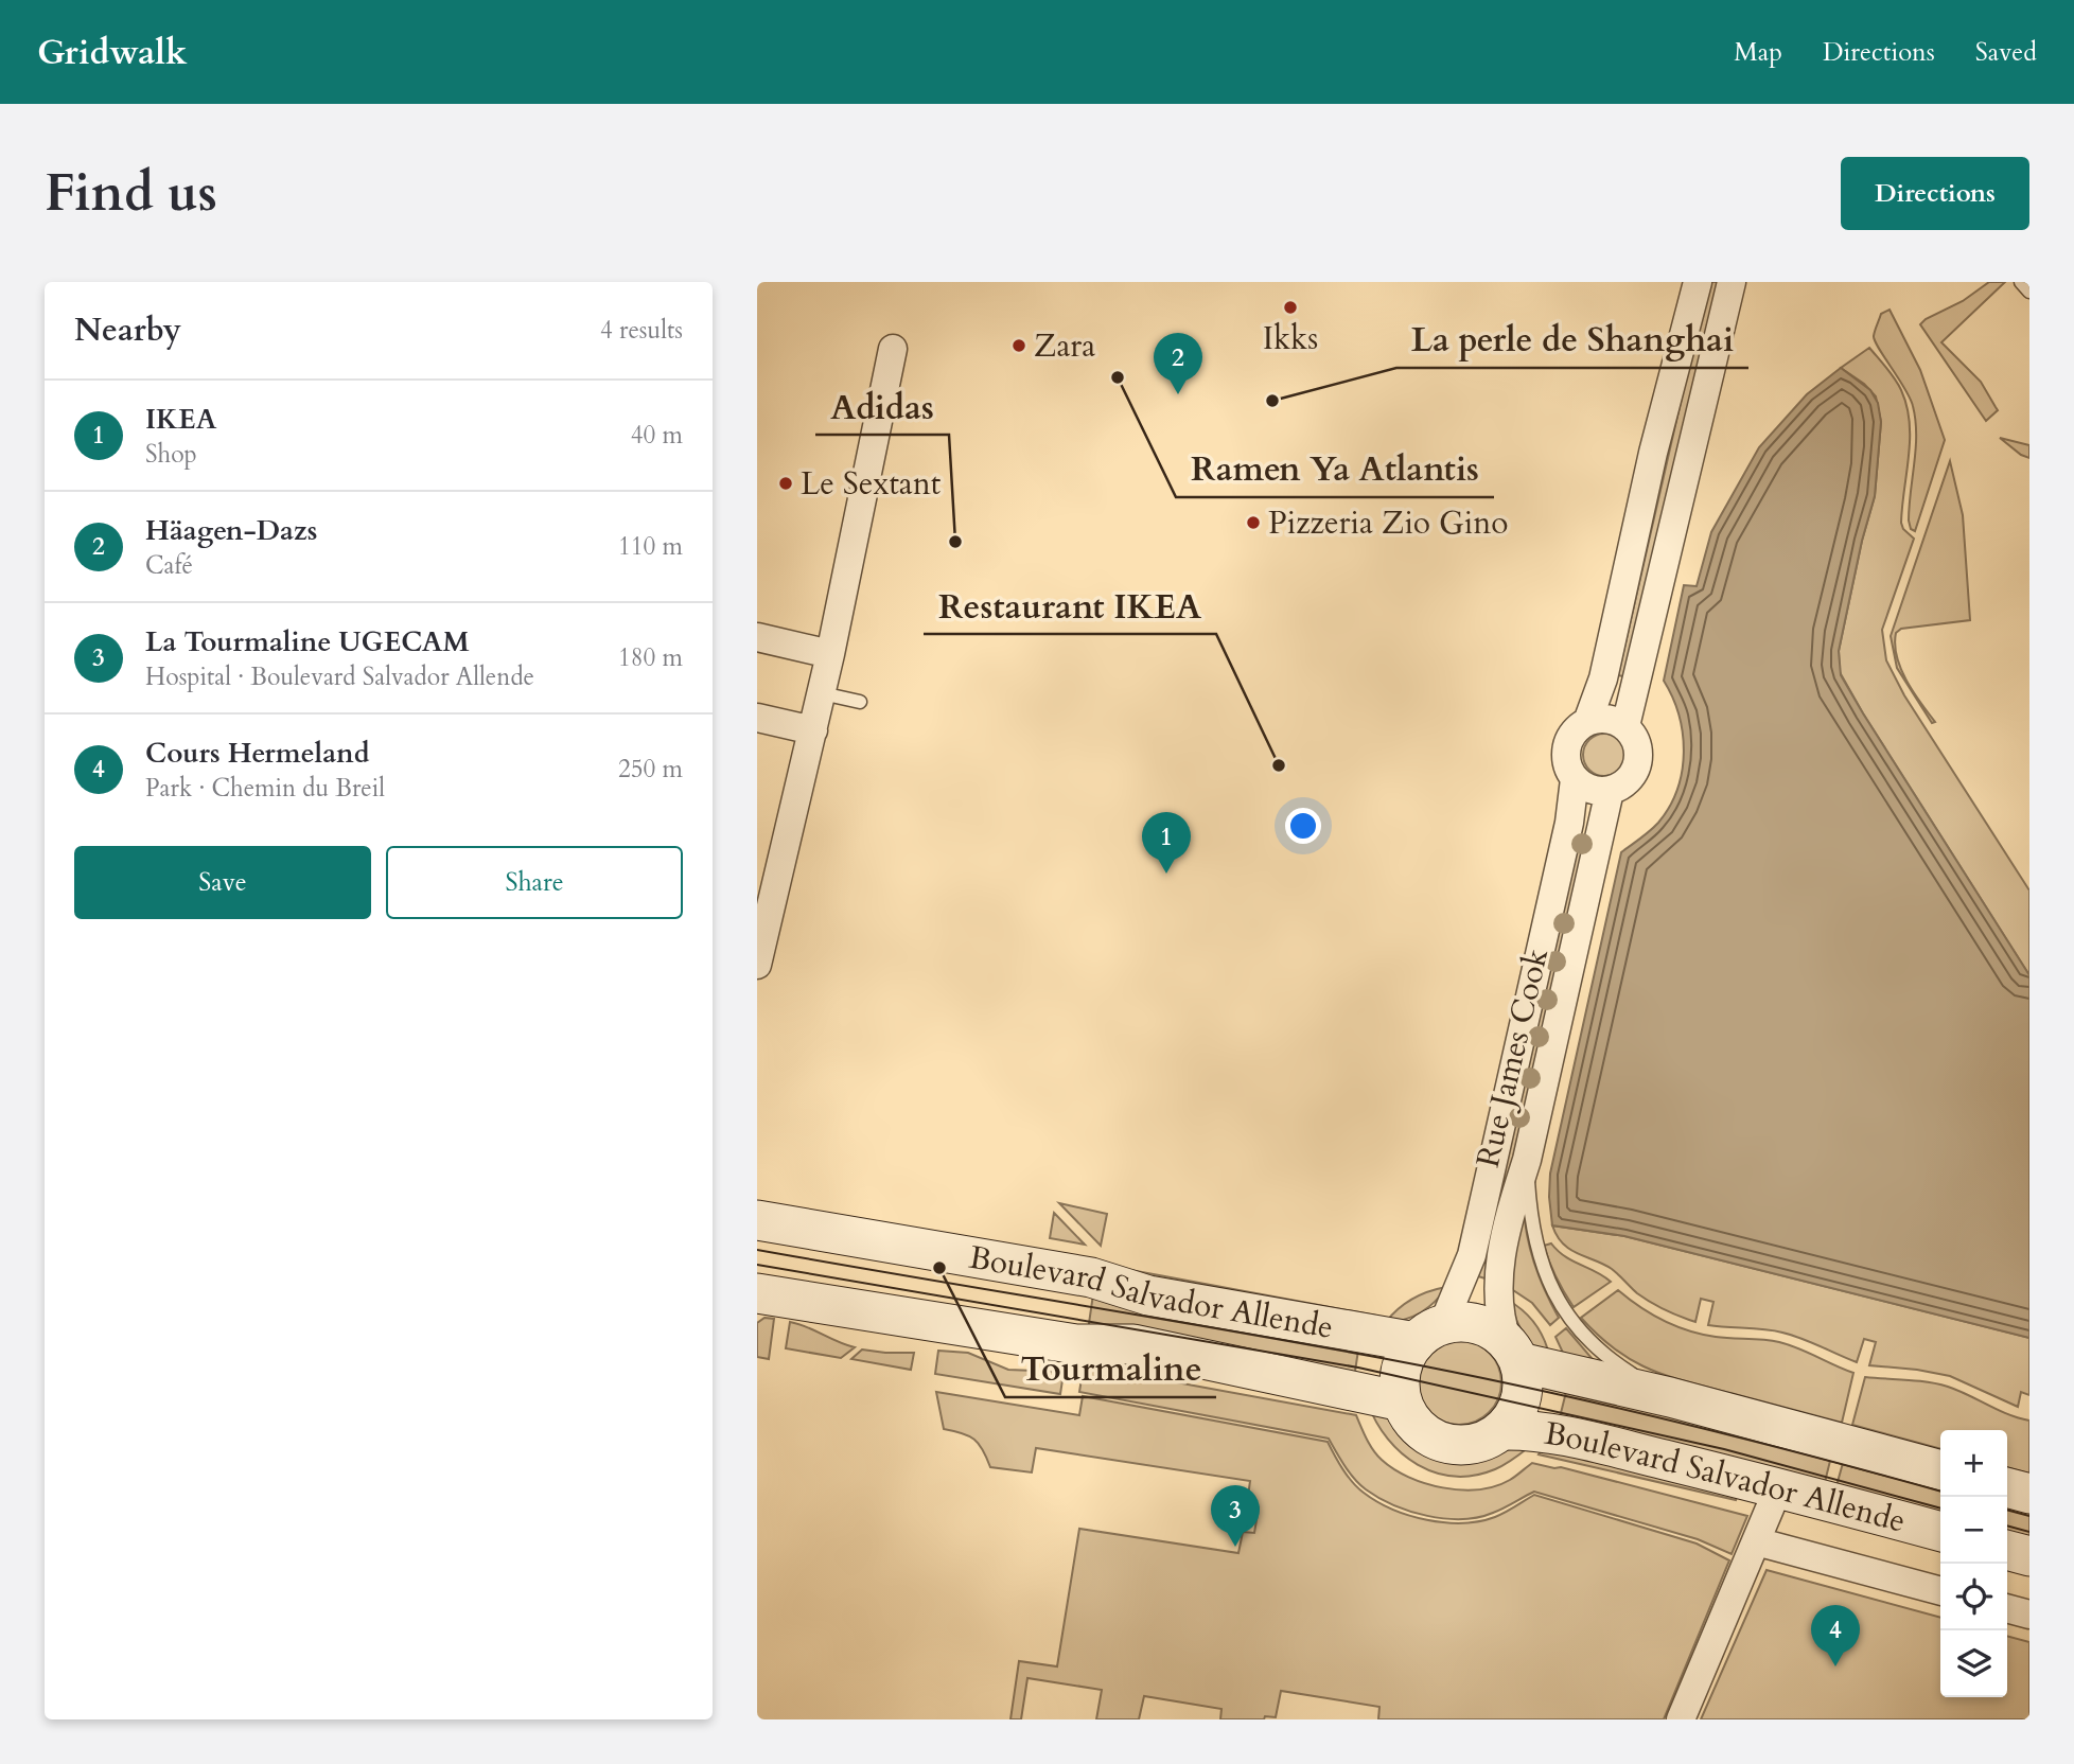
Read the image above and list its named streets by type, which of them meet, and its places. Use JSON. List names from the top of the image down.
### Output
{
  "streets": {
    "street": ["Rue James Cook", "Boulevard Salvador Allende"]
  },
  "crossings": [
    ["Rue James Cook", "Boulevard Salvador Allende"]
  ],
  "places": [
    "Ikks",
    "Zara",
    "Ramen Ya Atlantis",
    "La perle de Shanghai",
    "Le Sextant",
    "Pizzeria Zio Gino",
    "Adidas",
    "Restaurant IKEA",
    "Tourmaline"
  ],
  "page": {
    "header": "Gridwalk",
    "nav": ["Map", "Directions", "Saved"],
    "buttons": [
      "Directions",
      ["Save", "Share"]
    ],
    "title": "Find us",
    "heading": ["Nearby", "4 results"],
    "pins": [
      "2",
      "1",
      "3",
      "4"
    ],
    "list": [
      {
        "mark": "1",
        "name": "IKEA",
        "note": "Shop",
        "value": "40 m"
      },
      {
        "mark": "2",
        "name": "Häagen-Dazs",
        "note": "Café",
        "value": "110 m"
      },
      {
        "mark": "3",
        "name": "La Tourmaline UGECAM",
        "note": "Hospital · Boulevard Salvador Allende",
        "value": "180 m"
      },
      {
        "mark": "4",
        "name": "Cours Hermeland",
        "note": "Park · Chemin du Breil",
        "value": "250 m"
      }
    ],
    "map_buttons": ["+", "−"]
  }
}
